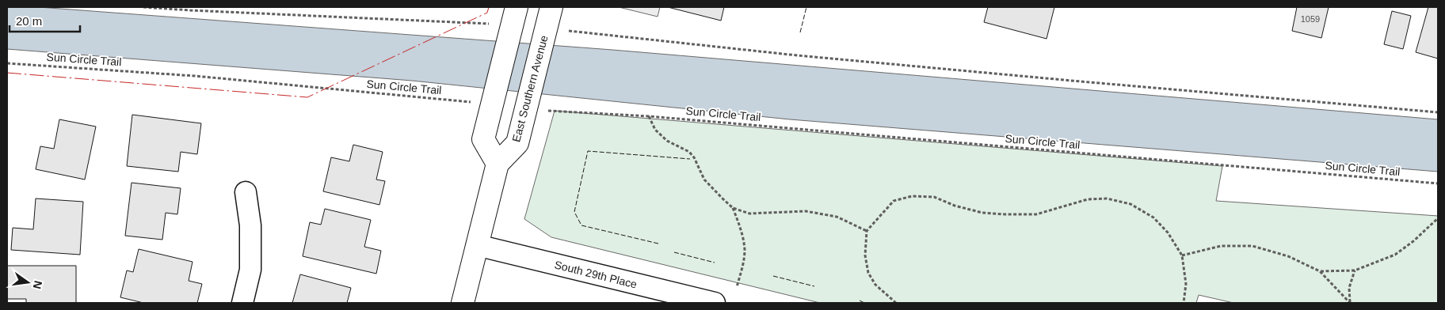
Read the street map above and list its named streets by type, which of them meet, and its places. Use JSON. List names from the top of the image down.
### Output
{
  "streets": {
    "main road": ["East Southern Avenue"],
    "street": ["South 29th Place"],
    "path": ["Sun Circle Trail"]
  },
  "crossings": [
    ["Sun Circle Trail", "East Southern Avenue"]
  ],
  "house_numbers": ["1059"],
  "scale_bar": "20 m",
  "north": "right"
}
